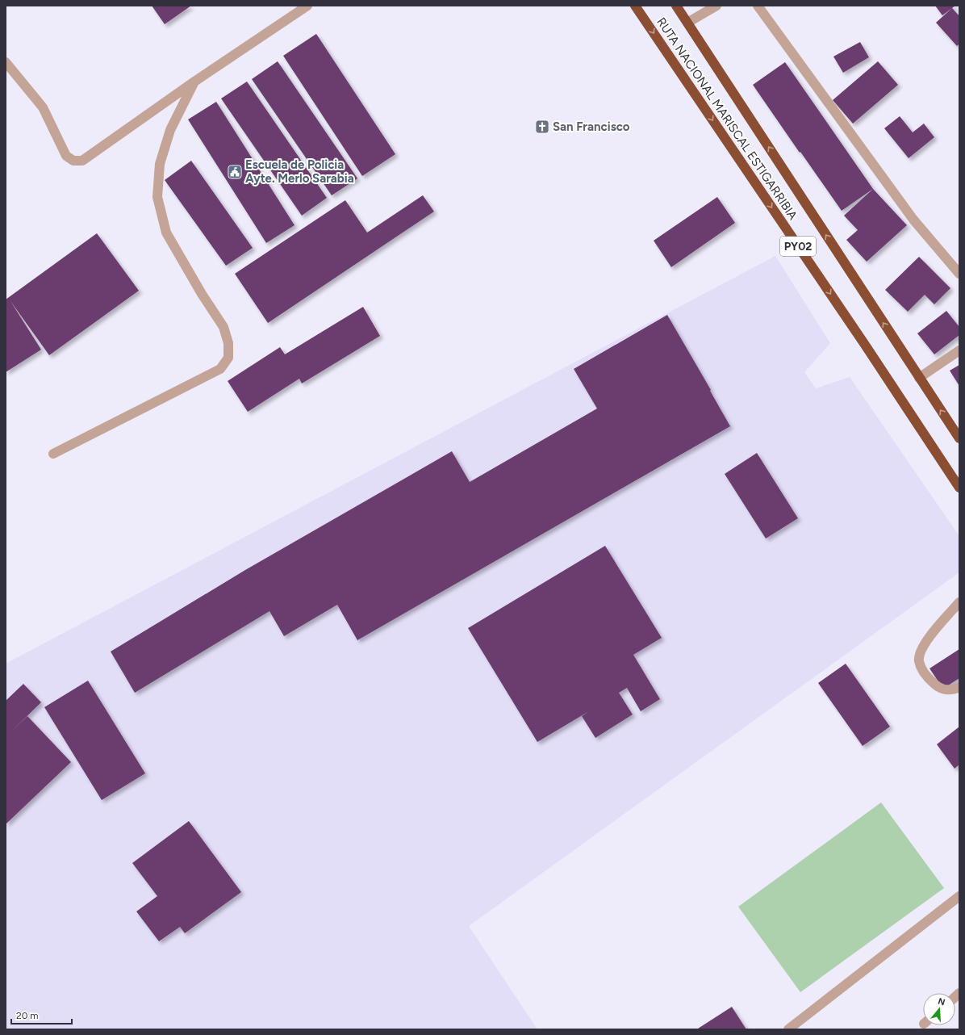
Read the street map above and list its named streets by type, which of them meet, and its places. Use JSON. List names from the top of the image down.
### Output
{
  "streets": {
    "highway": ["RUTA NACIONAL MARISCAL ESTIGARRIBIA", "PY02"]
  },
  "places": {
    "church": ["San Francisco"],
    "public building": ["Escuela de Policia Ayte. Merlo Sarabia"]
  },
  "scale_bar": "20 m",
  "north": "top"
}
